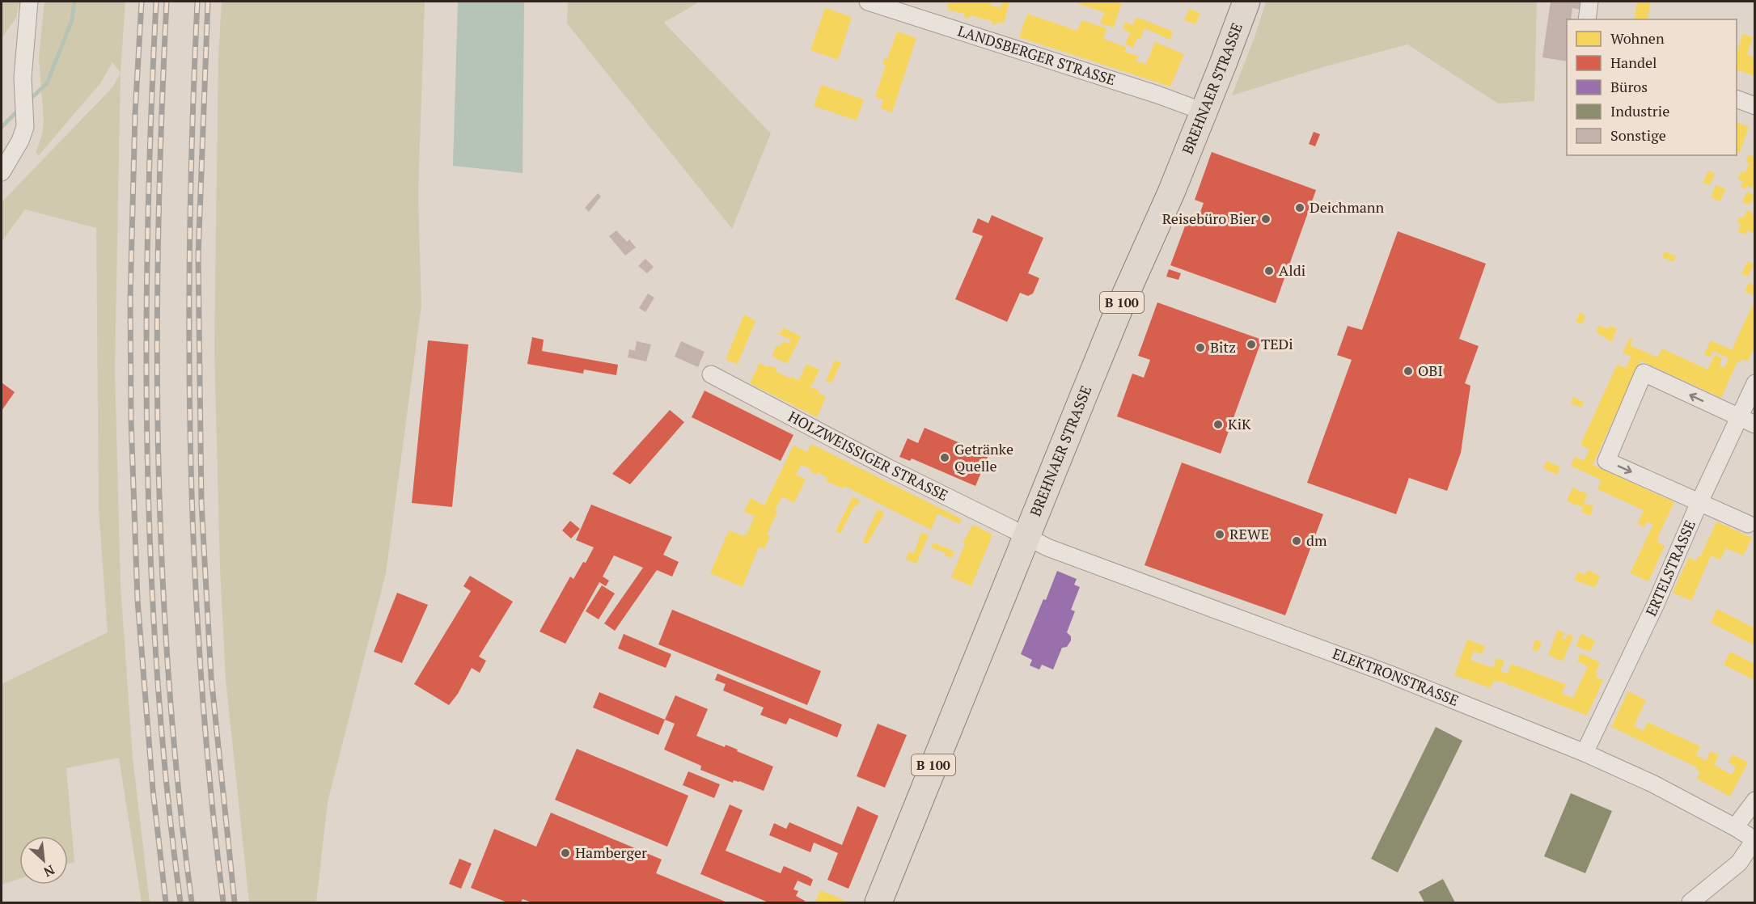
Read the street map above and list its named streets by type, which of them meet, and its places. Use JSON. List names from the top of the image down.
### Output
{
  "streets": {
    "main road": ["BREHNAER STRASSE", "B 100"],
    "street": [
      "LANDSBERGER STRASSE",
      "HOLZWEISSIGER STRASSE",
      "ERTELSTRASSE",
      "ELEKTRONSTRASSE"
    ]
  },
  "crossings": [
    ["LANDSBERGER STRASSE", "BREHNAER STRASSE"],
    ["BREHNAER STRASSE", "HOLZWEISSIGER STRASSE"],
    ["BREHNAER STRASSE", "ELEKTRONSTRASSE"],
    ["HOLZWEISSIGER STRASSE", "ELEKTRONSTRASSE"],
    ["ERTELSTRASSE", "ELEKTRONSTRASSE"]
  ],
  "places": [
    "Deichmann",
    "Reisebüro Bier",
    "Aldi",
    "TEDi",
    "Bitz",
    "OBI",
    "KiK",
    "Getränke Quelle",
    "REWE",
    "dm",
    "Hamberger"
  ],
  "legend": [
    "Wohnen",
    "Handel",
    "Büros",
    "Industrie",
    "Sonstige"
  ],
  "north": "bottom right"
}
